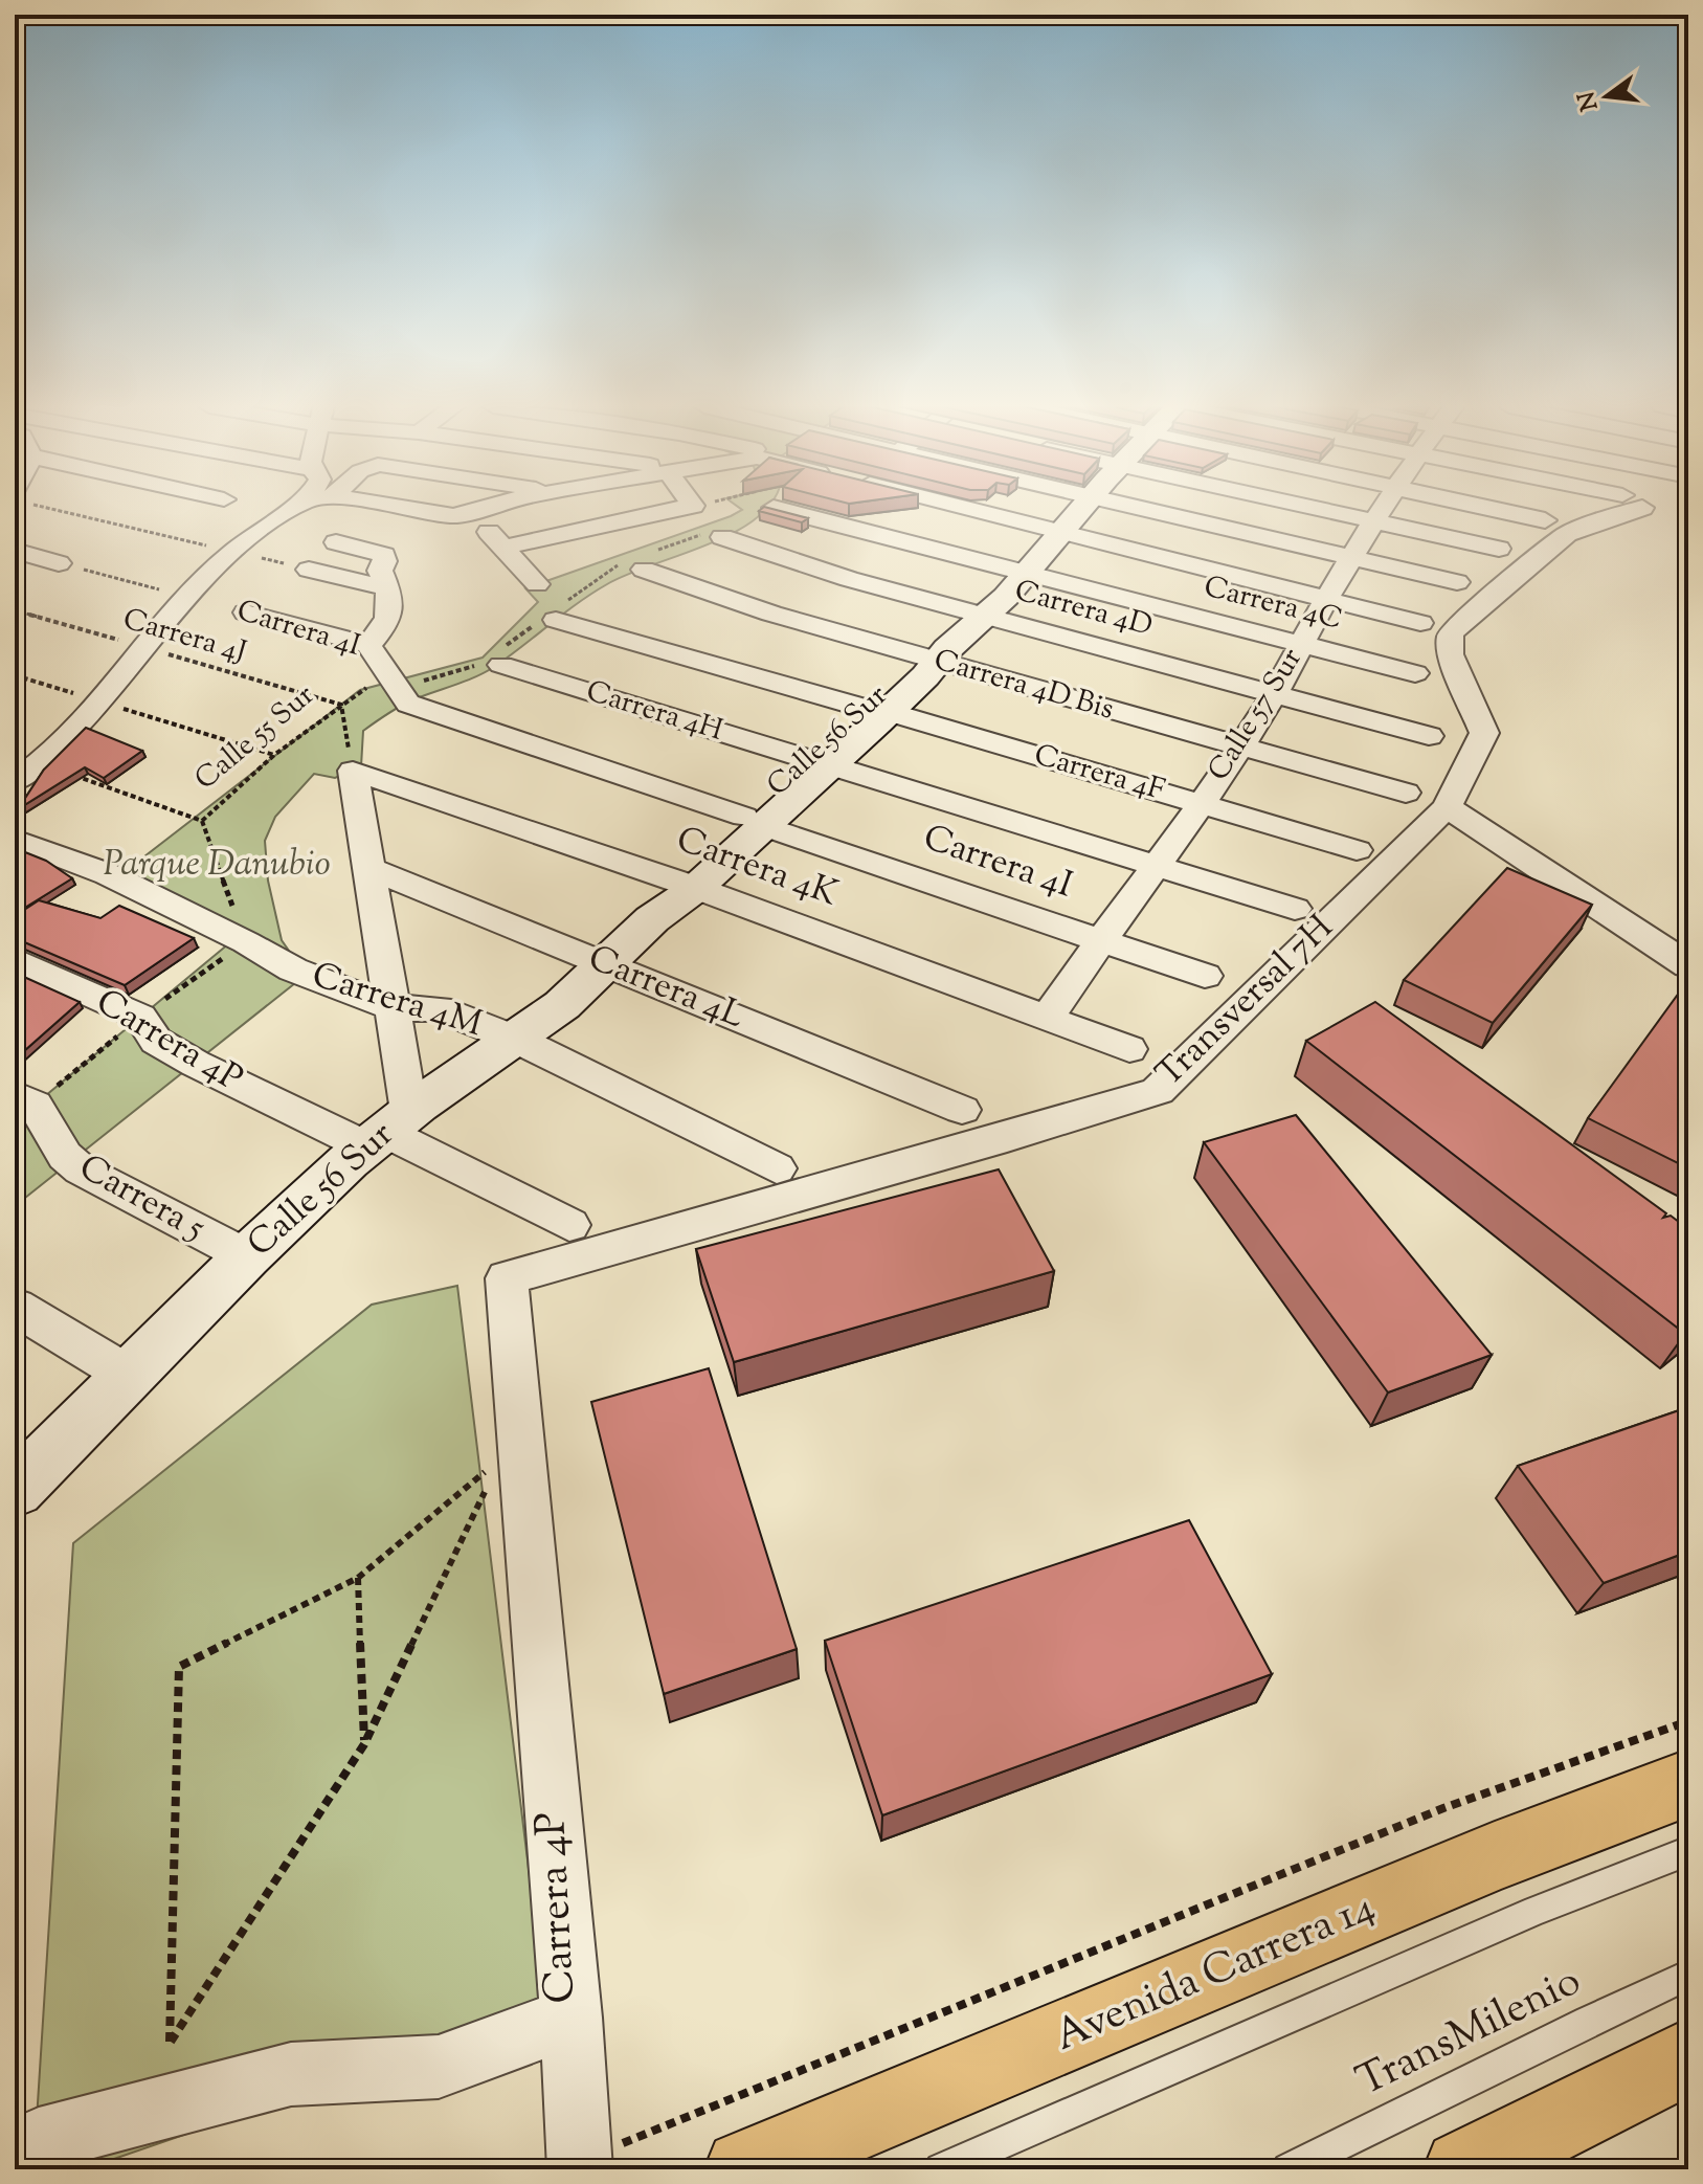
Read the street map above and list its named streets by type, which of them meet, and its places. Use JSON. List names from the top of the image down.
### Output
{
  "streets": {
    "main road": ["Avenida Carrera 14"],
    "street": [
      "Carrera 4C",
      "Carrera 4D",
      "Carrera 4I",
      "Carrera 4D Bis",
      "Carrera 4H",
      "Calle 57 Sur",
      "Calle 56 Sur",
      "Carrera 4F",
      "Carrera 4K",
      "Carrera 4L",
      "Carrera 4M",
      "Transversal 7H",
      "Carrera 4P",
      "Carrera 5"
    ],
    "lane": ["TransMilenio"],
    "path": ["Carrera 4J", "Calle 55 Sur"]
  },
  "crossings": [
    ["Carrera 4C", "Calle 57 Sur"],
    ["Carrera 4C", "Calle 56 Sur"],
    ["Carrera 4D", "Calle 57 Sur"],
    ["Carrera 4D", "Calle 55 Sur"],
    ["Carrera 4D", "Calle 56 Sur"],
    ["Carrera 4I", "Calle 57 Sur"],
    ["Carrera 4I", "Calle 55 Sur"],
    ["Carrera 4I", "Calle 56 Sur"],
    ["Carrera 4J", "Calle 55 Sur"],
    ["Carrera 4D Bis", "Calle 57 Sur"],
    ["Carrera 4D Bis", "Calle 55 Sur"],
    ["Carrera 4D Bis", "Calle 56 Sur"],
    ["Carrera 4H", "Calle 57 Sur"],
    ["Carrera 4H", "Calle 55 Sur"],
    ["Carrera 4H", "Calle 56 Sur"],
    ["Calle 57 Sur", "Carrera 4F"],
    ["Calle 57 Sur", "Carrera 4K"],
    ["Calle 55 Sur", "Carrera 4F"],
    ["Calle 56 Sur", "Carrera 4F"],
    ["Calle 56 Sur", "Carrera 4K"],
    ["Calle 56 Sur", "Carrera 4L"],
    ["Calle 56 Sur", "Carrera 4M"],
    ["Calle 56 Sur", "Carrera 4P"],
    ["Calle 56 Sur", "Carrera 5"],
    ["Transversal 7H", "Carrera 4P"]
  ],
  "parks": ["Parque Danubio"],
  "north": "left"
}
